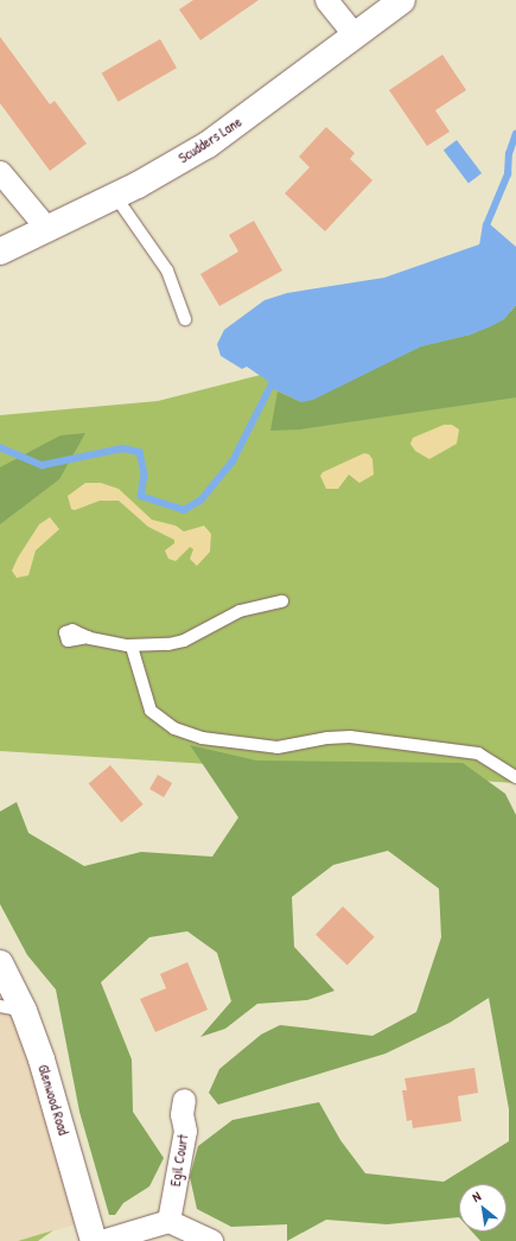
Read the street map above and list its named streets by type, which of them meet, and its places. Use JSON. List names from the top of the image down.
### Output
{
  "streets": {
    "street": ["Scudders Lane", "Glenwood Road", "Egil Court"]
  },
  "north": "top left"
}
